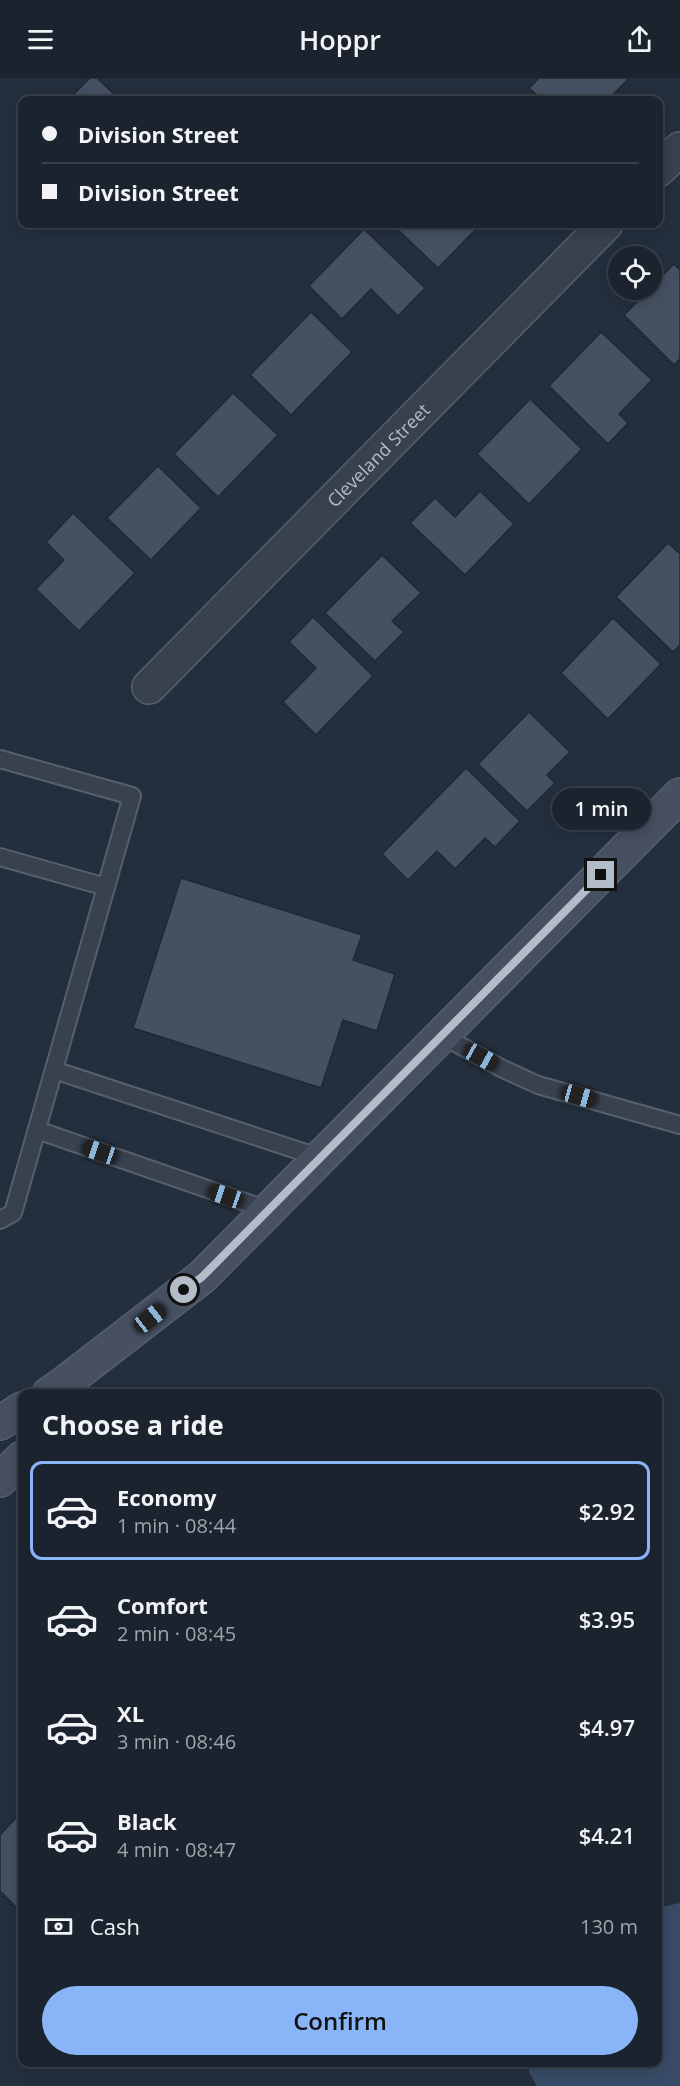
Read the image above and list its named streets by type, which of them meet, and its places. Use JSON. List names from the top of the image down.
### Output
{
  "streets": {
    "street": ["Cleveland Street"]
  },
  "page": {
    "header": "Hoppr",
    "banner": ["Division Street", "Division Street"],
    "bubble": "1 min",
    "heading": "Choose a ride",
    "list": [
      {
        "name": "Economy",
        "note": "1 min · 08:44",
        "value": "$2.92"
      },
      {
        "name": "Comfort",
        "note": "2 min · 08:45",
        "value": "$3.95"
      },
      {
        "name": "XL",
        "note": "3 min · 08:46",
        "value": "$4.97"
      },
      {
        "name": "Black",
        "note": "4 min · 08:47",
        "value": "$4.21"
      }
    ],
    "pay": ["Cash", "130 m"],
    "buttons": "Confirm"
  }
}
